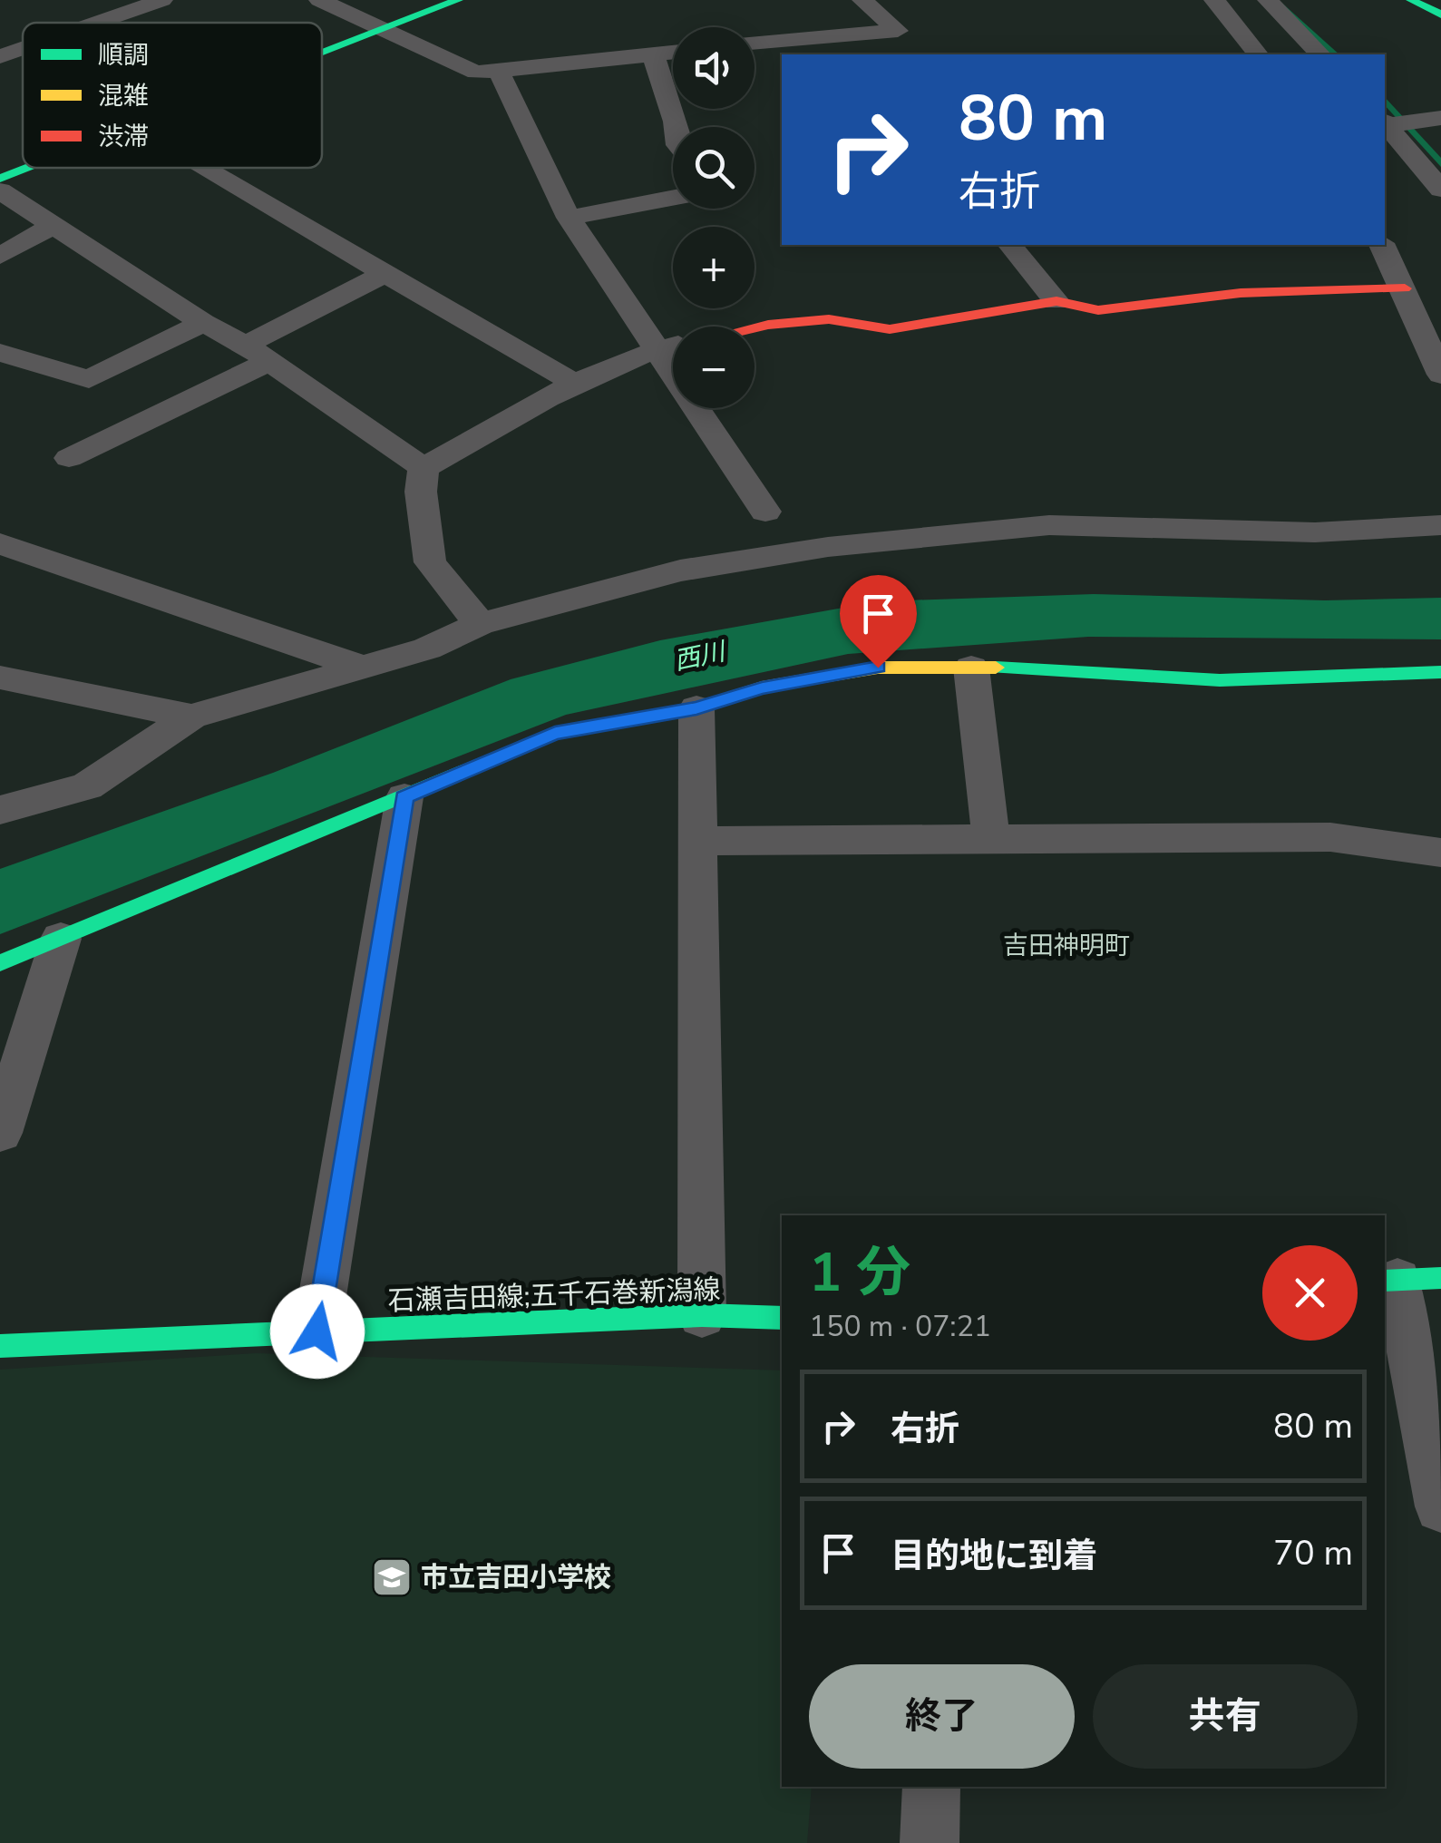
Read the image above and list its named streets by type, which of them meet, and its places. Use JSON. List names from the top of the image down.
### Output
{
  "streets": {
    "street": ["石瀬吉田線;五千石巻新潟線"]
  },
  "districts": ["吉田神明町"],
  "water": ["西川"],
  "places": {
    "school or university": ["市立吉田小学校"]
  },
  "legend": ["順調", "混雑", "渋滞"],
  "page": {
    "map_buttons": ["+", "−"],
    "turn": ["80 m", "右折"],
    "heading": ["1 分", "150 m · 07:21"],
    "list": [
      {
        "name": "右折",
        "value": "80 m"
      },
      {
        "name": "目的地に到着",
        "value": "70 m"
      }
    ],
    "buttons": ["終了", "共有"]
  }
}
